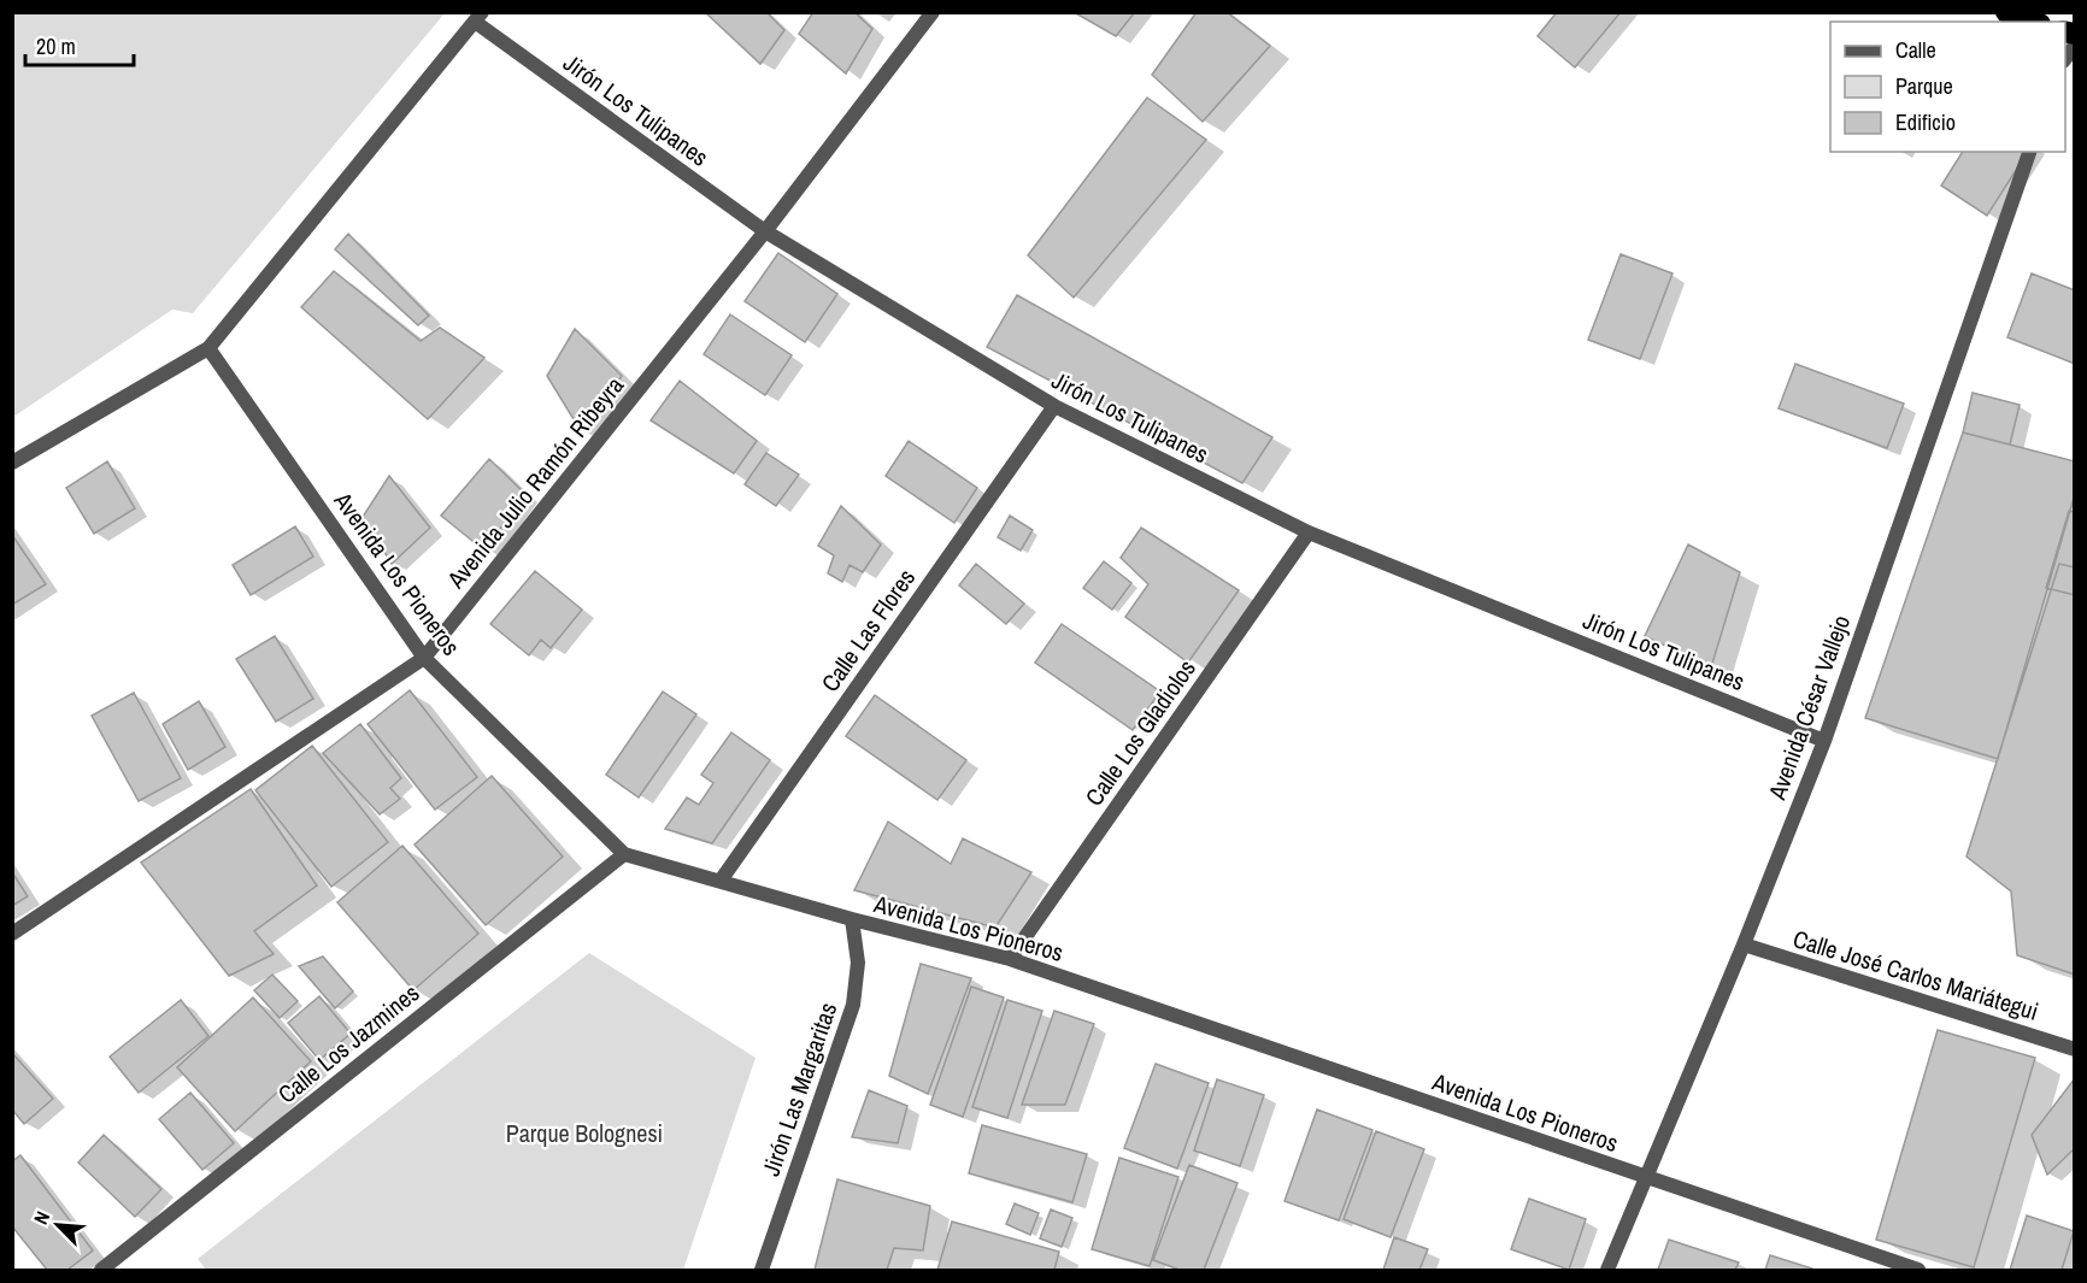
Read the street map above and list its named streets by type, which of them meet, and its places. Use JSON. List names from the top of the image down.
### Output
{
  "streets": {
    "street": [
      "Jirón Los Tulipanes",
      "Avenida Julio Ramón Ribeyra",
      "Avenida Los Pioneros",
      "Calle Las Flores",
      "Avenida César Vallejo",
      "Calle Los Gladiolos",
      "Calle José Carlos Mariátegui",
      "Calle Los Jazmines",
      "Jirón Las Margaritas"
    ]
  },
  "crossings": [
    ["Jirón Los Tulipanes", "Avenida Julio Ramón Ribeyra"],
    ["Jirón Los Tulipanes", "Calle Las Flores"],
    ["Jirón Los Tulipanes", "Avenida César Vallejo"],
    ["Jirón Los Tulipanes", "Calle Los Gladiolos"],
    ["Avenida Julio Ramón Ribeyra", "Avenida Los Pioneros"],
    ["Avenida Los Pioneros", "Calle Las Flores"],
    ["Avenida Los Pioneros", "Avenida César Vallejo"],
    ["Avenida Los Pioneros", "Calle Los Gladiolos"],
    ["Avenida Los Pioneros", "Calle Los Jazmines"],
    ["Avenida Los Pioneros", "Jirón Las Margaritas"],
    ["Avenida César Vallejo", "Calle José Carlos Mariátegui"]
  ],
  "parks": ["Parque Bolognesi"],
  "legend": ["Calle", "Parque", "Edificio"],
  "scale_bar": "20 m",
  "north": "top left"
}
